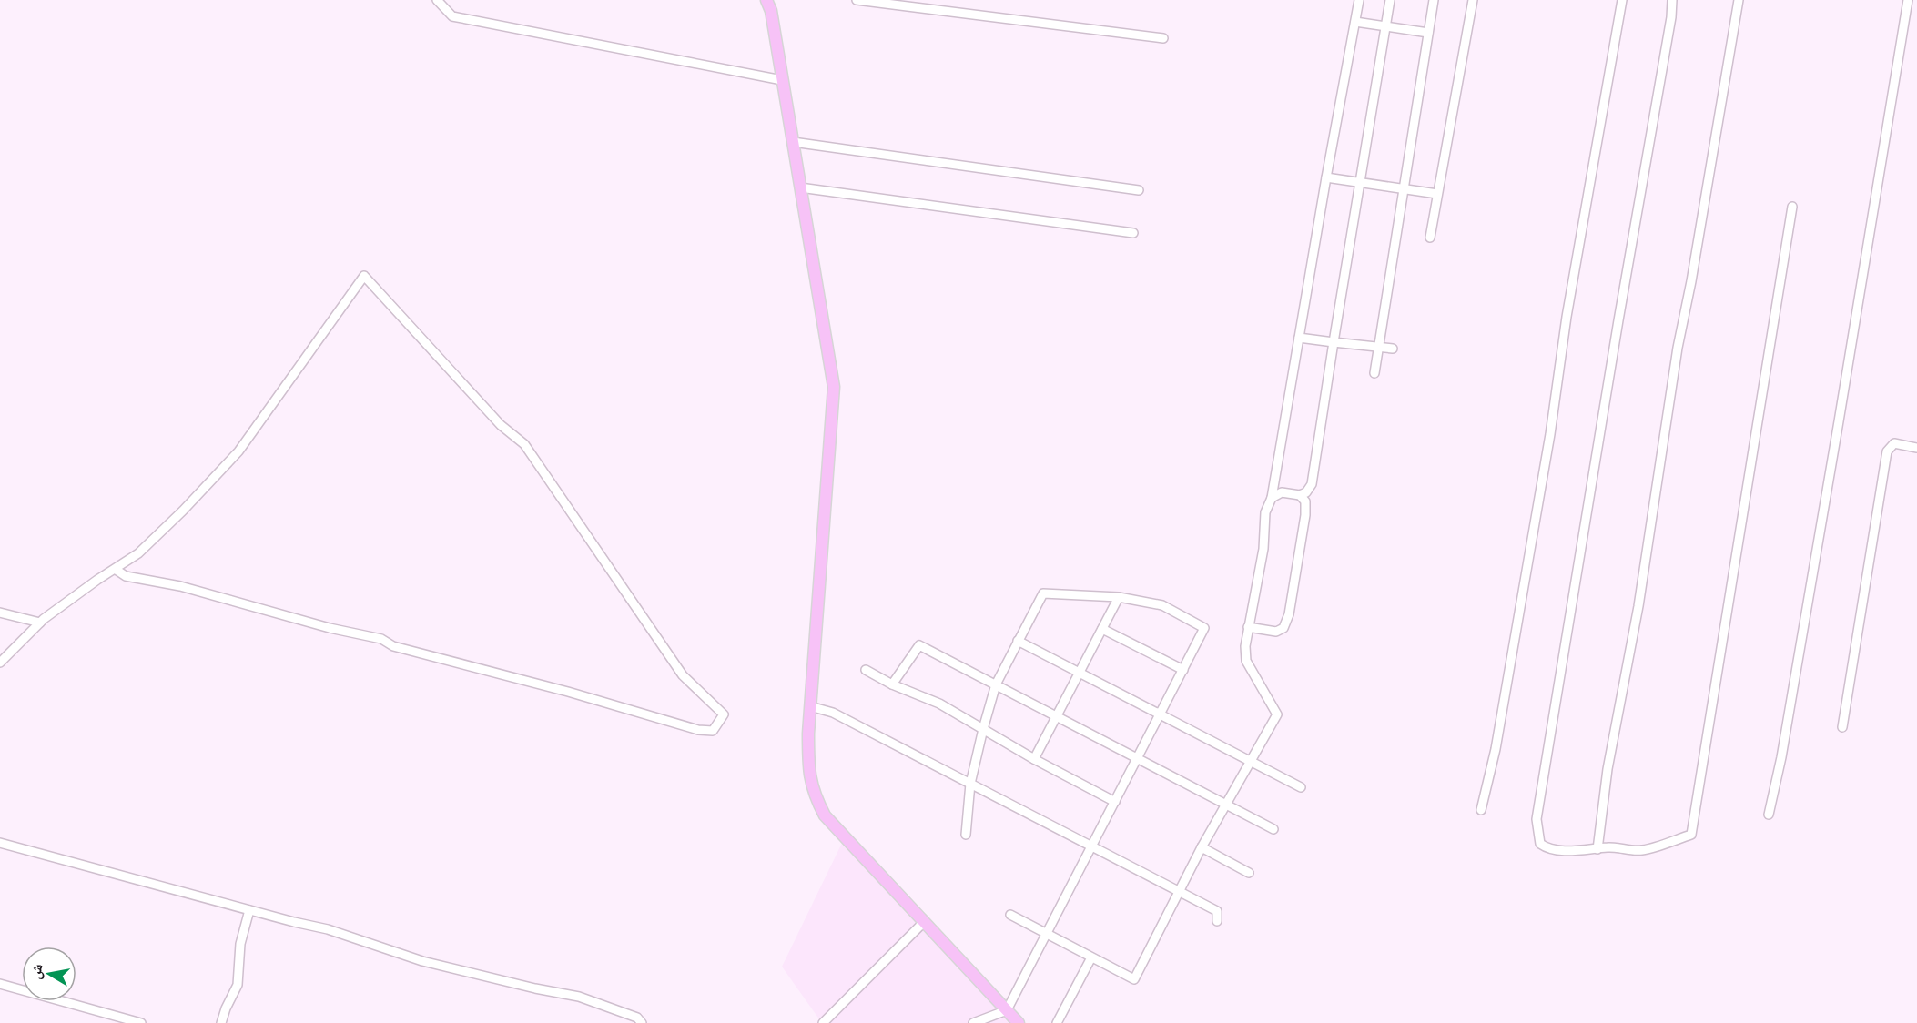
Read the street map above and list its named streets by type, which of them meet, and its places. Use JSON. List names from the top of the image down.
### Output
{
  "north": "left"
}
